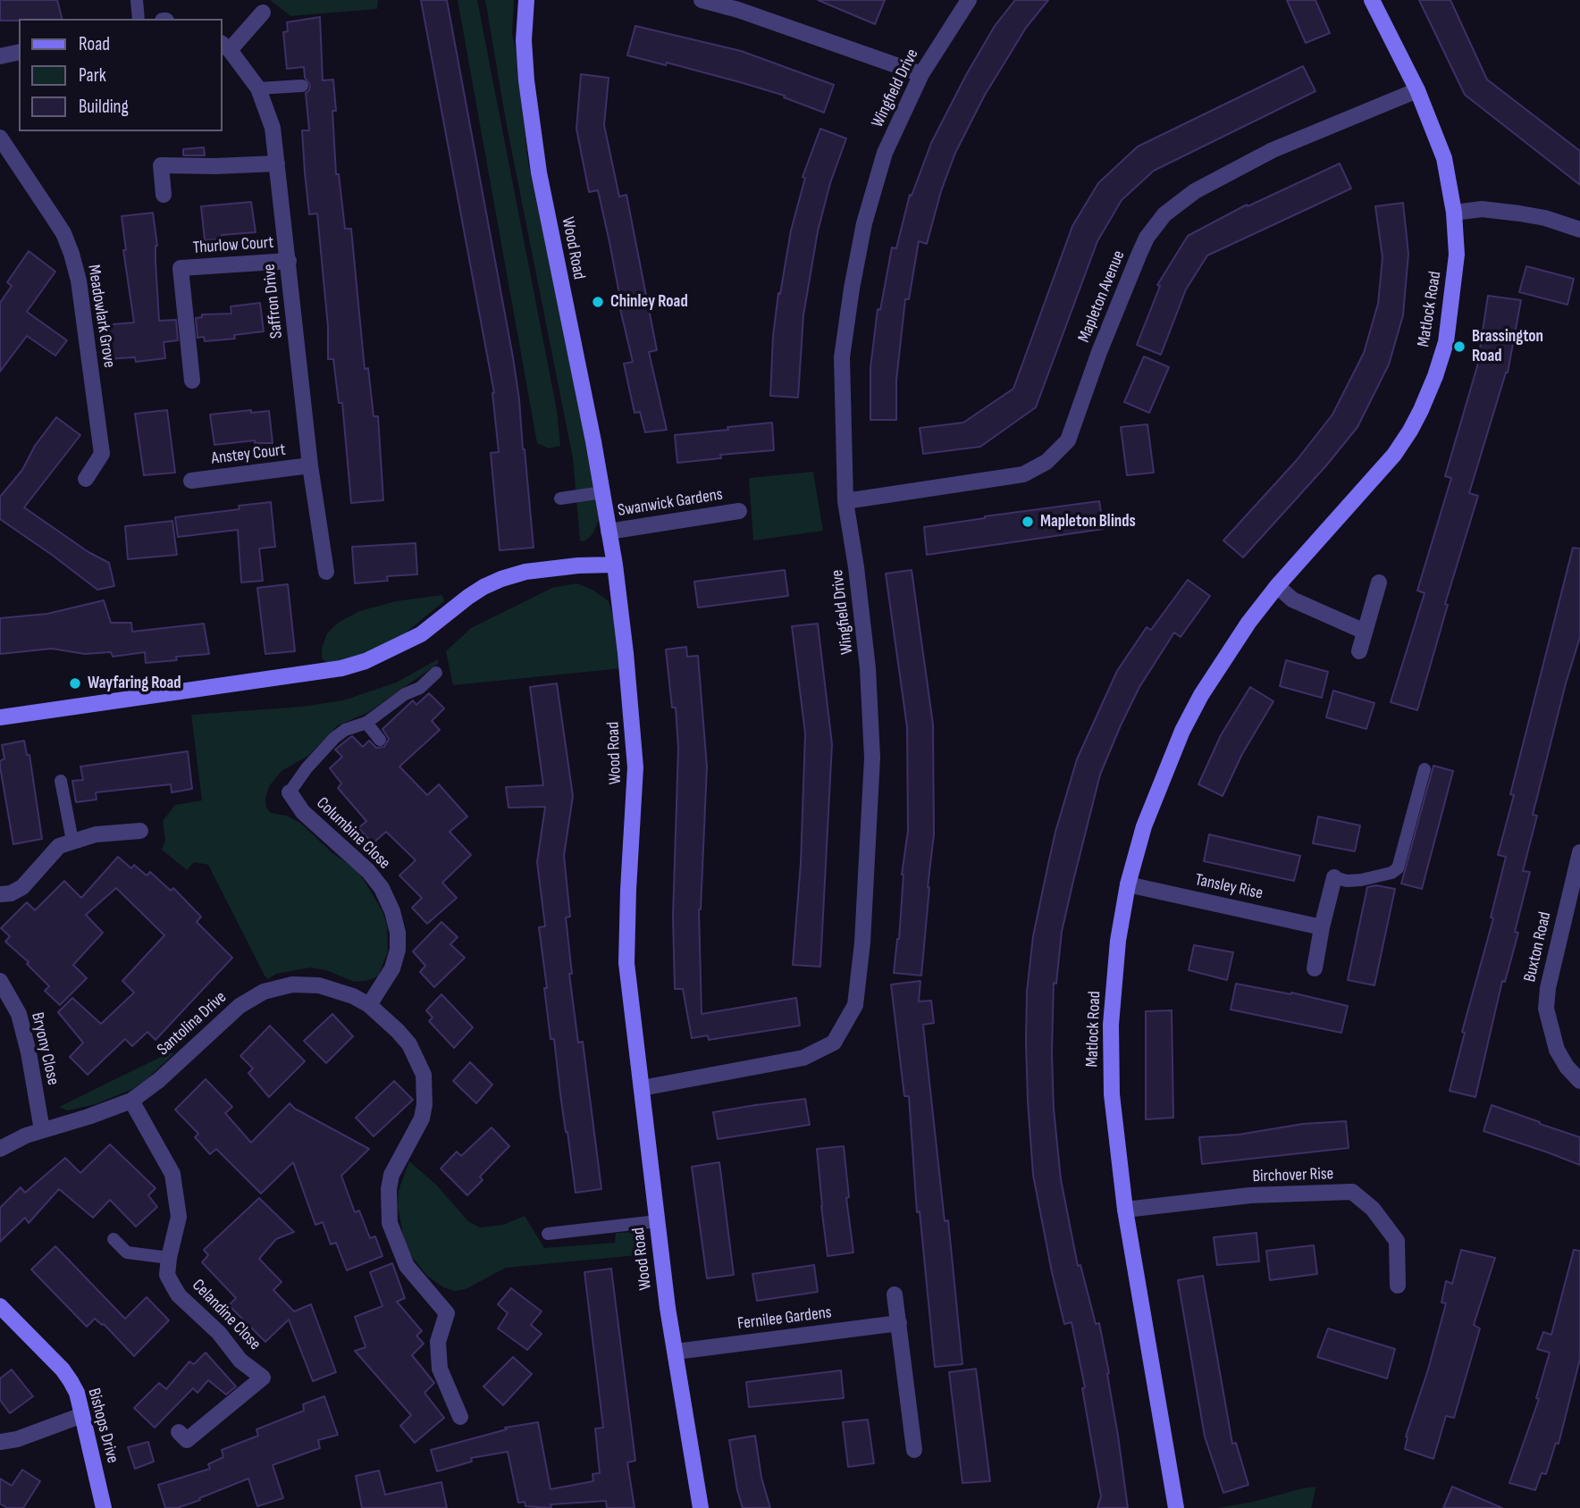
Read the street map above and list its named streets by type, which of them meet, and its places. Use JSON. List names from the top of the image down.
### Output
{
  "streets": {
    "street": [
      "Wingfield Drive",
      "Thurlow Court",
      "Wood Road",
      "Mapleton Avenue",
      "Saffron Drive",
      "Matlock Road",
      "Meadowlark Grove",
      "Anstey Court",
      "Swanwick Gardens",
      "Columbine Close",
      "Tansley Rise",
      "Buxton Road",
      "Santolina Drive",
      "Bryony Close",
      "Birchover Rise",
      "Celandine Close",
      "Fernilee Gardens",
      "Bishops Drive"
    ]
  },
  "crossings": [
    ["Wingfield Drive", "Wood Road"],
    ["Wingfield Drive", "Mapleton Avenue"],
    ["Thurlow Court", "Saffron Drive"],
    ["Wood Road", "Swanwick Gardens"],
    ["Wood Road", "Fernilee Gardens"],
    ["Mapleton Avenue", "Matlock Road"],
    ["Saffron Drive", "Anstey Court"],
    ["Matlock Road", "Tansley Rise"],
    ["Matlock Road", "Birchover Rise"],
    ["Columbine Close", "Santolina Drive"],
    ["Santolina Drive", "Bryony Close"],
    ["Santolina Drive", "Celandine Close"]
  ],
  "places": [
    "Chinley Road",
    "Brassington Road",
    "Mapleton Blinds",
    "Wayfaring Road"
  ],
  "legend": ["Road", "Park", "Building"]
}
